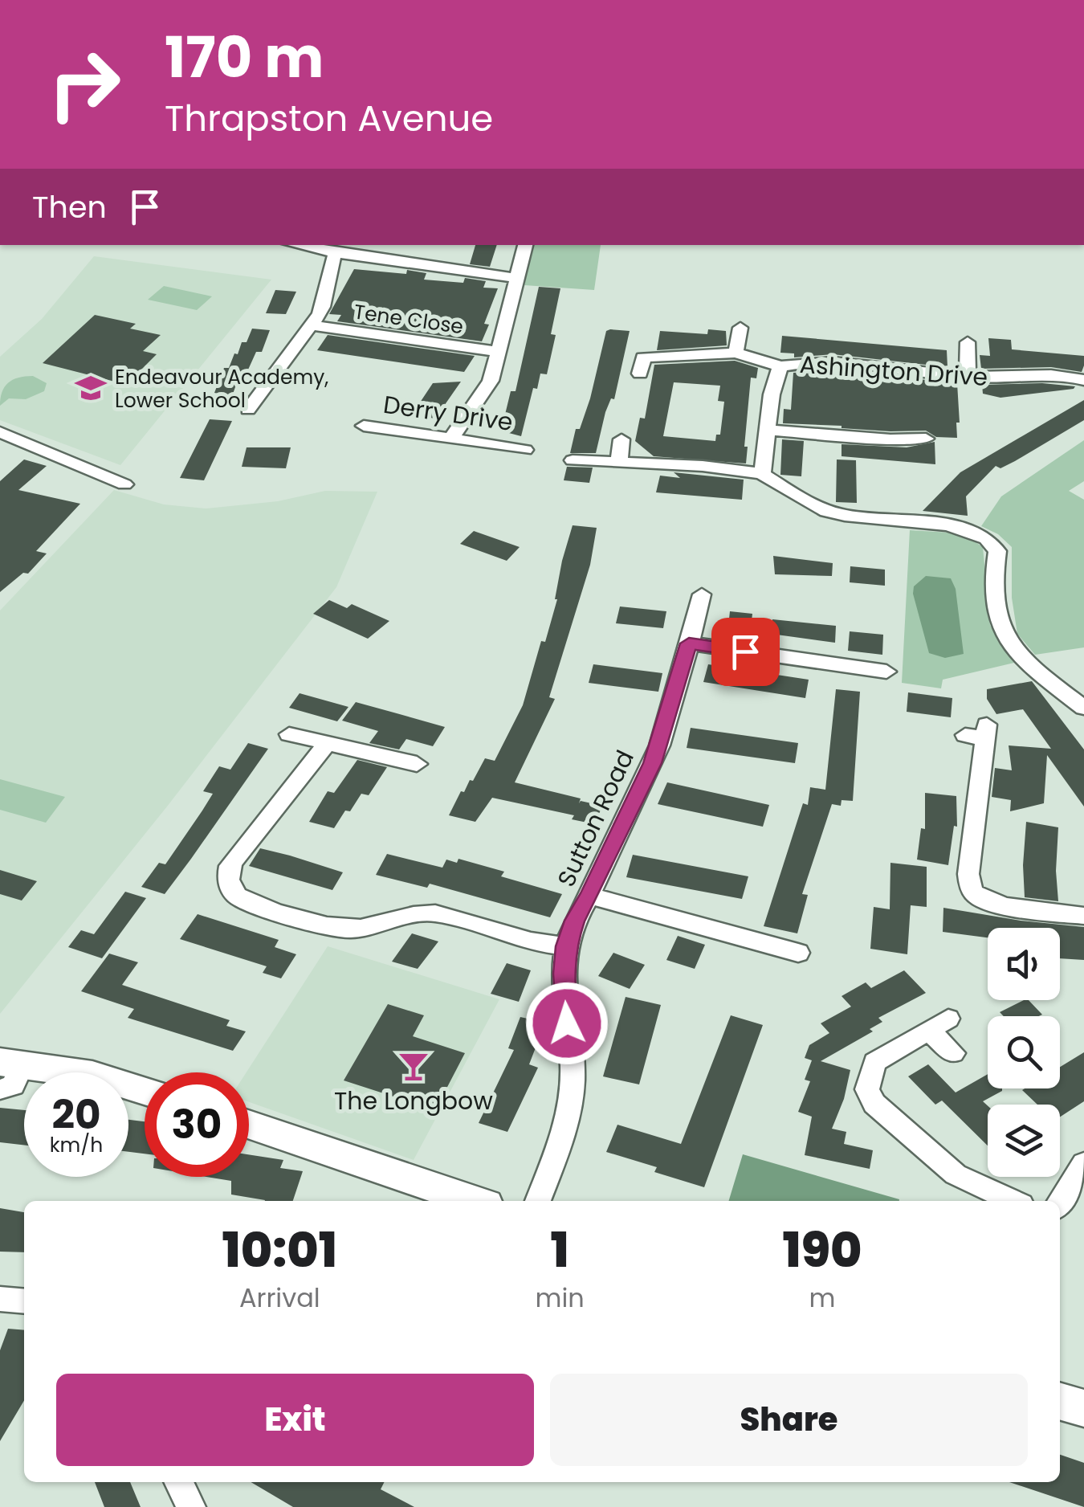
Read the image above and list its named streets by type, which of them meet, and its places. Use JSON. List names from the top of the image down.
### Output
{
  "streets": {
    "street": [
      "Tene Close",
      "Ashington Drive",
      "Derry Drive",
      "Sutton Road"
    ]
  },
  "places": {
    "school or university": ["Endeavour Academy, Lower School"],
    "bar": ["The Longbow"]
  },
  "page": {
    "turn": ["170 m", "Thrapston Avenue"],
    "then": "Then",
    "speed": "20 km/h",
    "limit": "30",
    "eta": [
      "10:01",
      "Arrival",
      "1",
      "min",
      "190",
      "m"
    ],
    "buttons": ["Exit", "Share"]
  }
}
